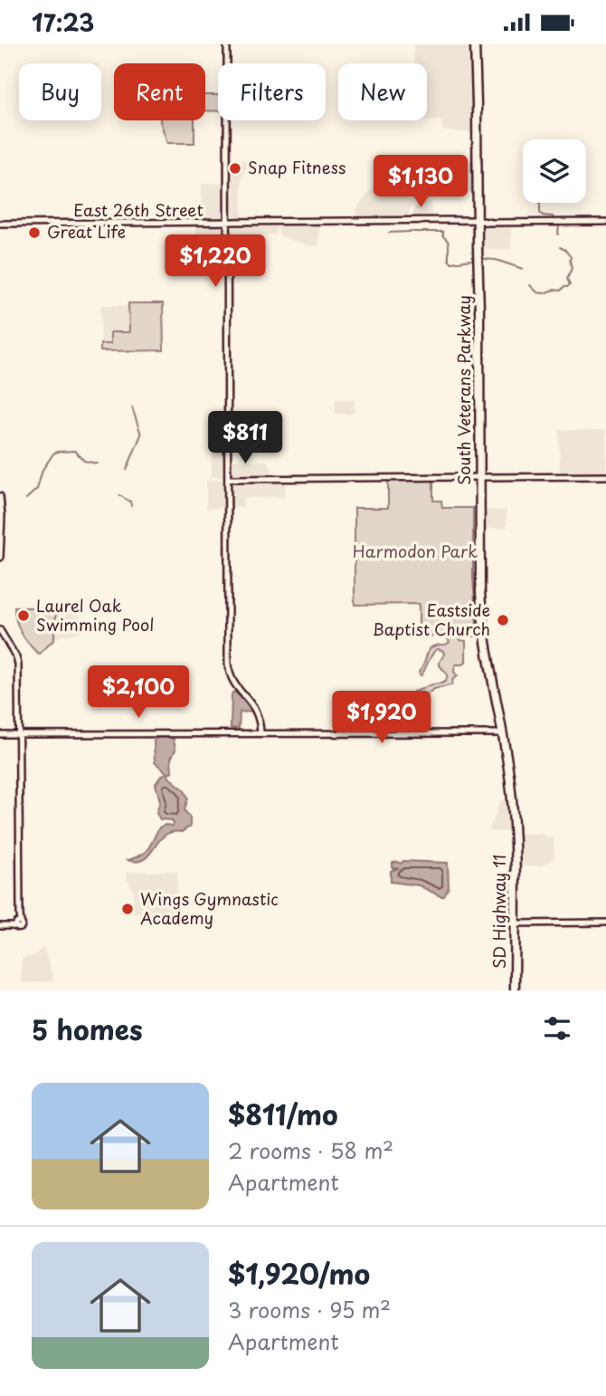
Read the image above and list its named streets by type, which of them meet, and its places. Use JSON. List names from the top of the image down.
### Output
{
  "streets": {
    "highway": ["South Veterans Parkway", "SD Highway 11"],
    "main road": ["East 26th Street"]
  },
  "crossings": [
    ["East 26th Street", "South Veterans Parkway"],
    ["South Veterans Parkway", "SD Highway 11"]
  ],
  "parks": ["Harmodon Park"],
  "places": [
    "Snap Fitness",
    "Great Life",
    "Laurel Oak Swimming Pool",
    "Eastside Baptist Church",
    "Wings Gymnastic Academy"
  ],
  "page": {
    "status": "17:23",
    "chip": [
      "Buy",
      "Rent",
      "Filters",
      "New"
    ],
    "price": [
      "$1,130",
      "$1,220",
      "$811",
      "$2,100",
      "$1,920"
    ],
    "heading": "5 homes",
    "list": [
      {
        "name": "$811/mo",
        "note": "2 rooms · 58 m² · Apartment"
      },
      {
        "name": "$1,920/mo",
        "note": "3 rooms · 95 m² · Apartment"
      }
    ]
  }
}
